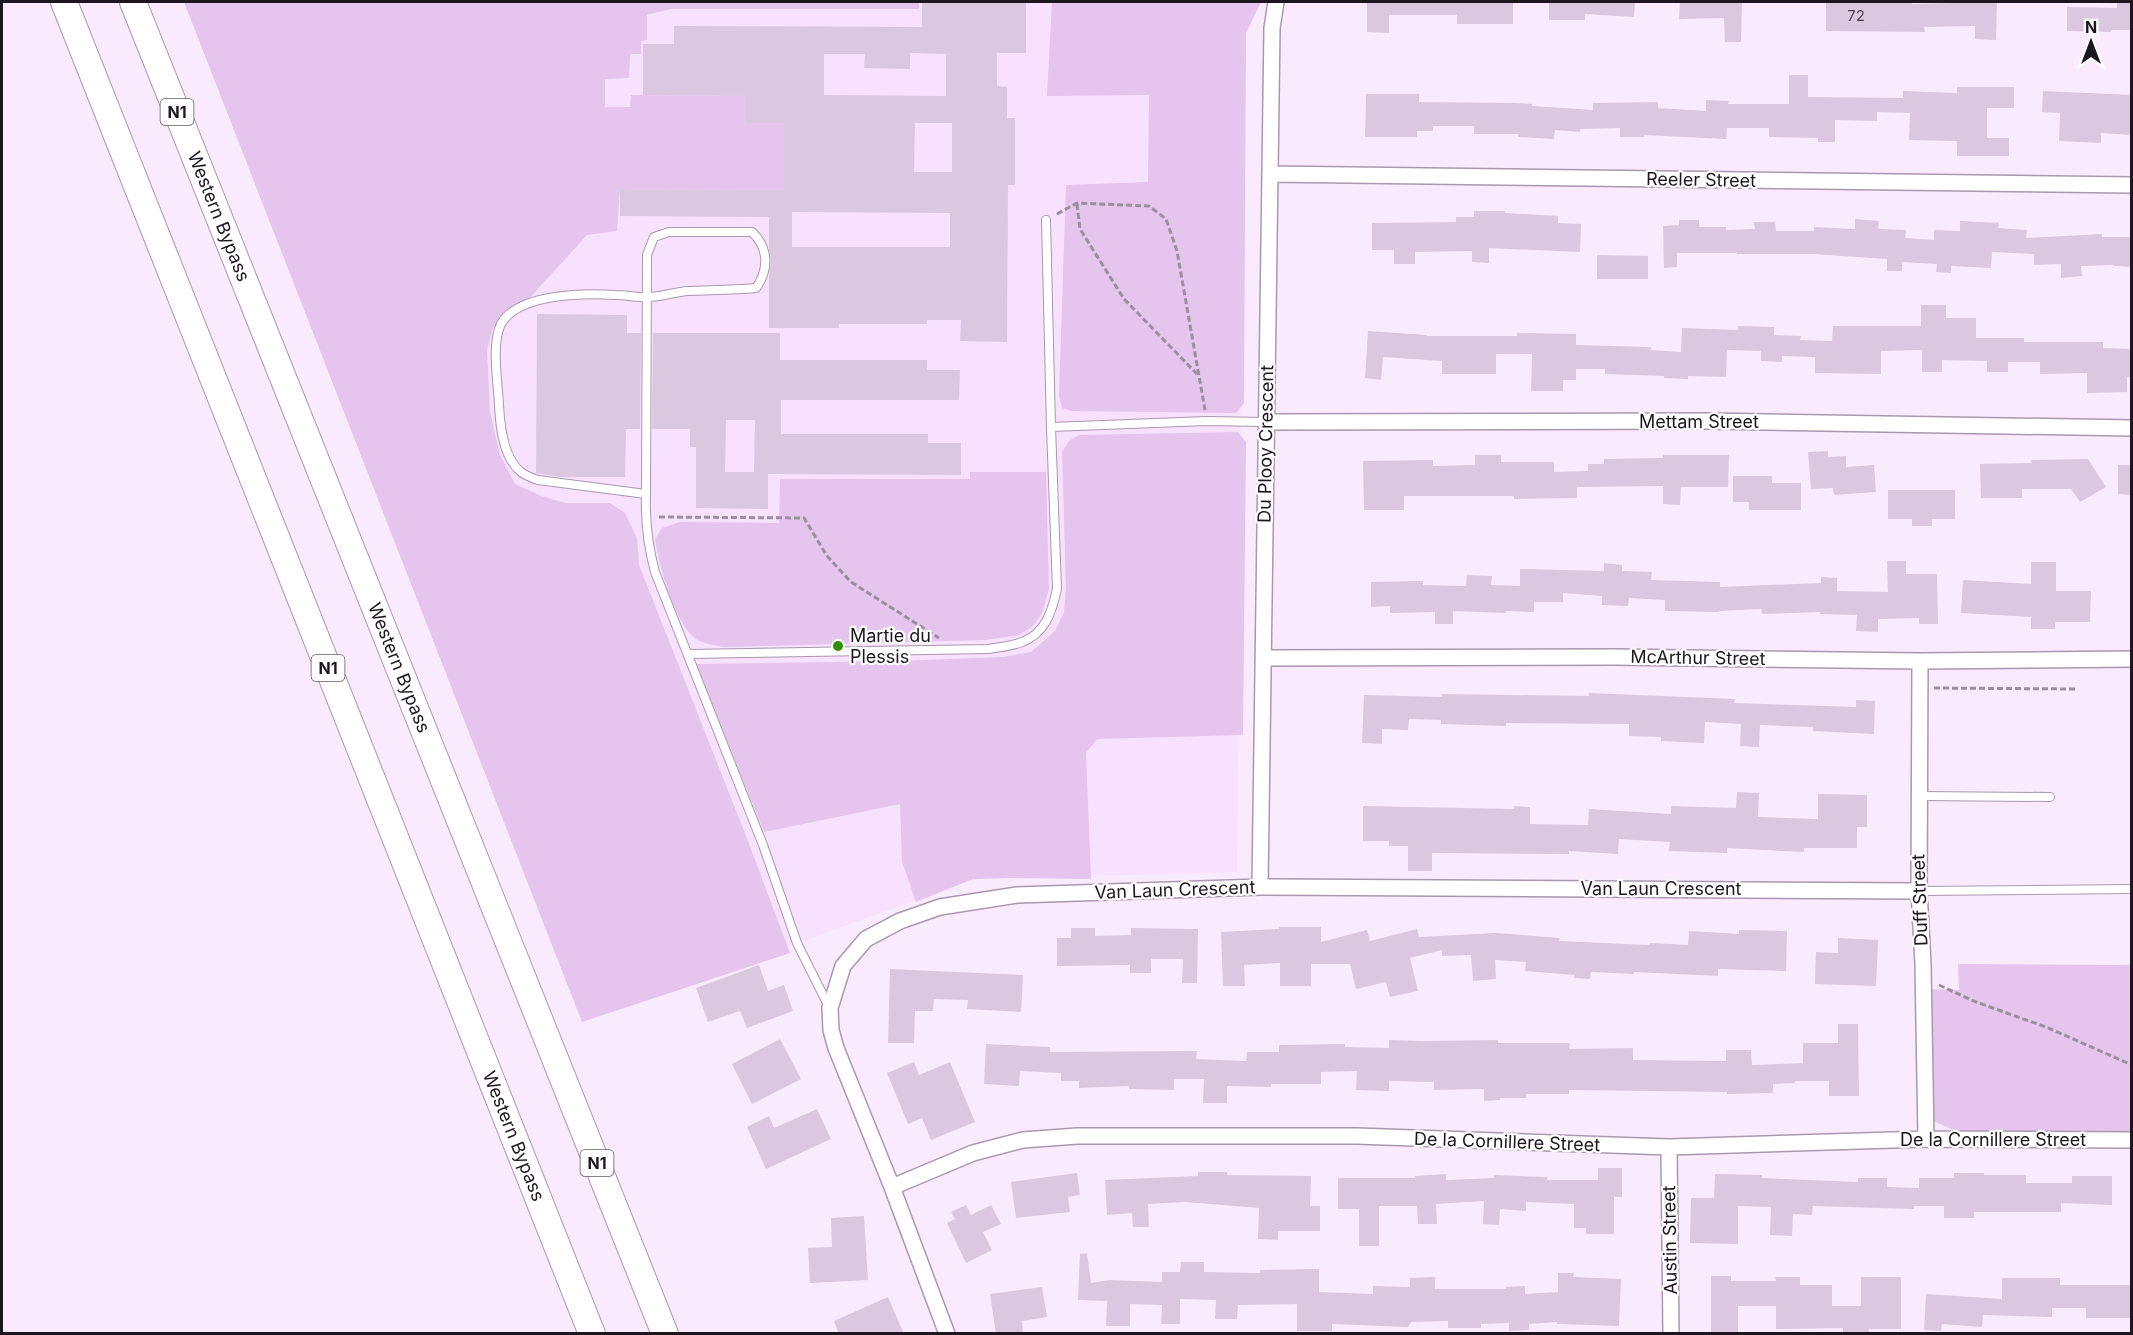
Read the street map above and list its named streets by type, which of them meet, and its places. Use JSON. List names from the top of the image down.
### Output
{
  "streets": {
    "highway": ["N1", "Western Bypass"],
    "street": [
      "Reeler Street",
      "Mettam Street",
      "Du Plooy Crescent",
      "McArthur Street",
      "Van Laun Crescent",
      "Duff Street",
      "De la Cornillere Street",
      "Austin Street"
    ]
  },
  "crossings": [
    ["Reeler Street", "Du Plooy Crescent"],
    ["Mettam Street", "Du Plooy Crescent"],
    ["Du Plooy Crescent", "McArthur Street"],
    ["Du Plooy Crescent", "Van Laun Crescent"],
    ["McArthur Street", "Duff Street"],
    ["Van Laun Crescent", "Duff Street"],
    ["Van Laun Crescent", "De la Cornillere Street"],
    ["Duff Street", "De la Cornillere Street"],
    ["De la Cornillere Street", "Austin Street"]
  ],
  "places": ["Martie du Plessis"],
  "house_numbers": ["72"],
  "north": "top"
}
